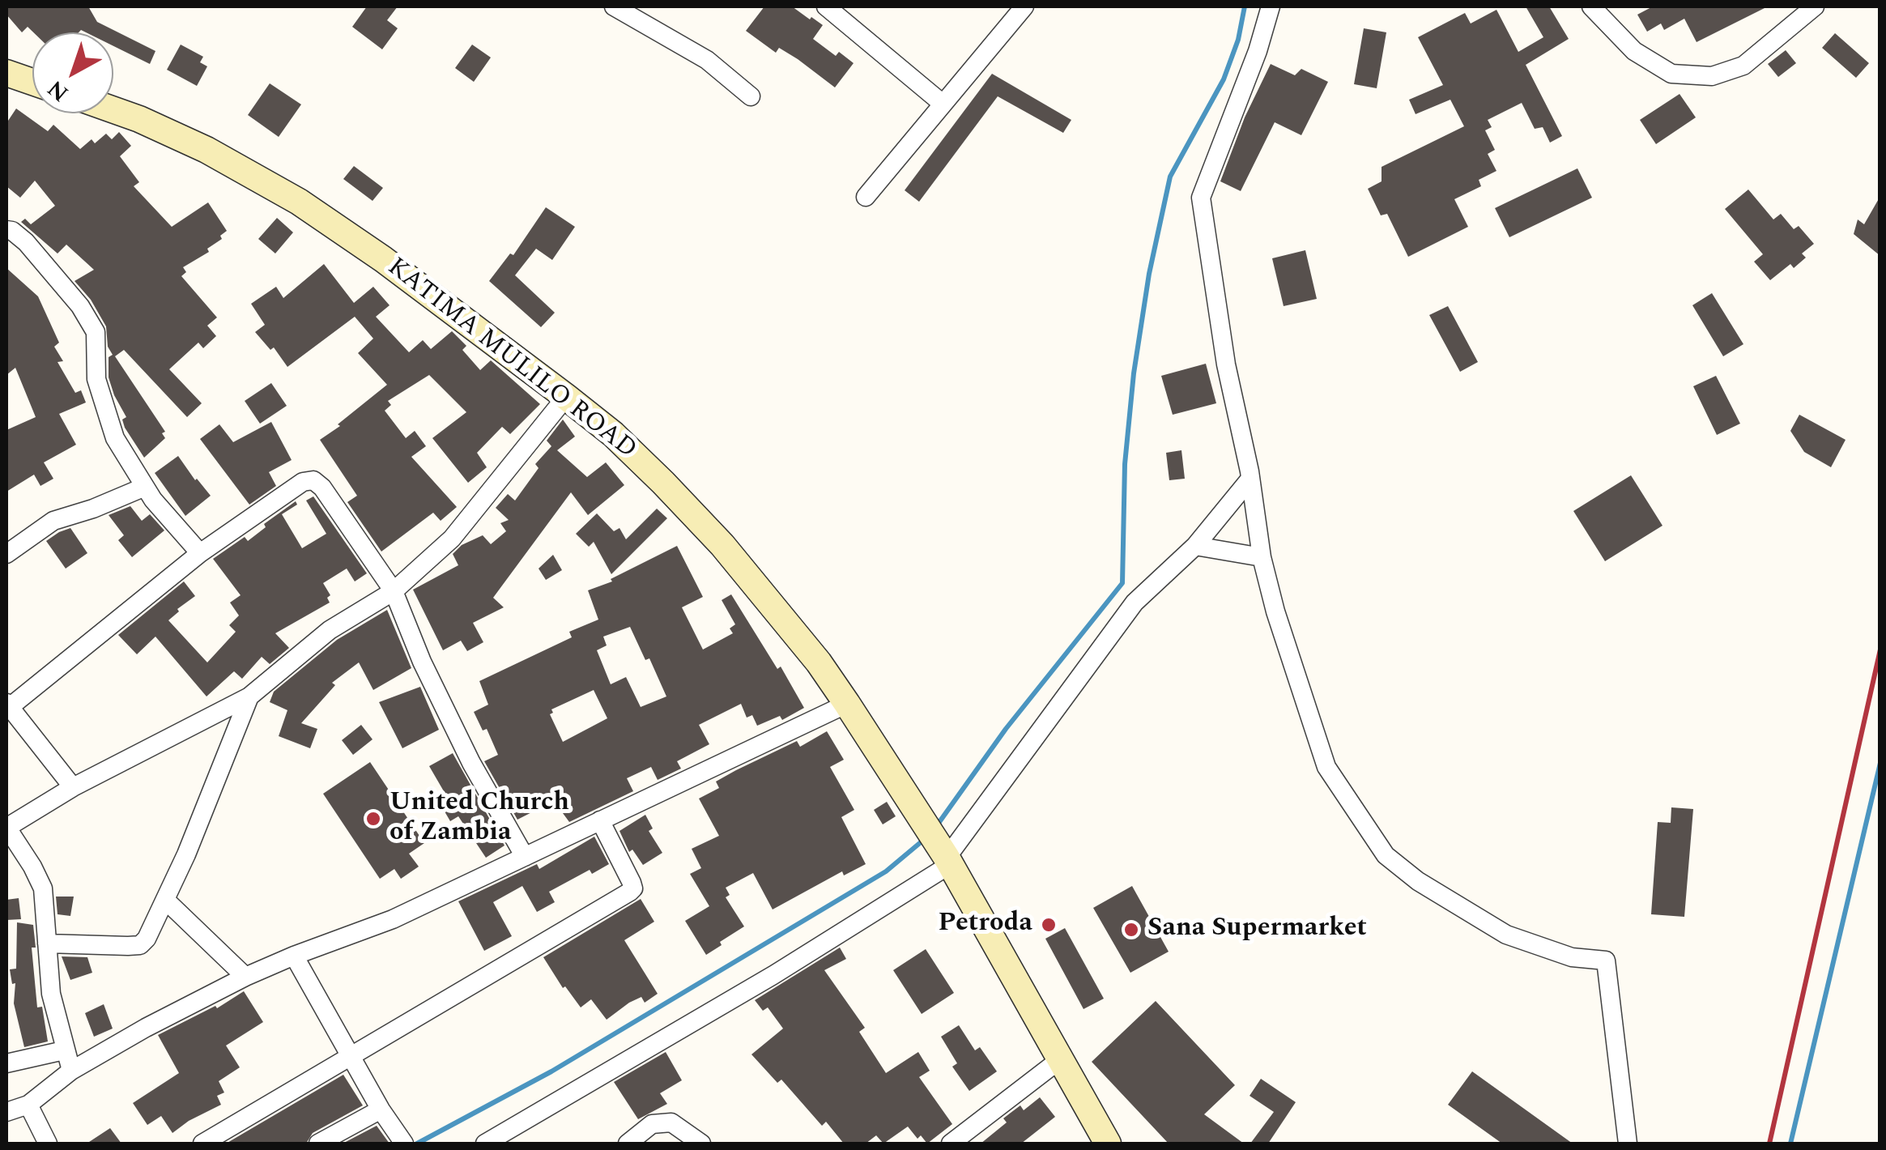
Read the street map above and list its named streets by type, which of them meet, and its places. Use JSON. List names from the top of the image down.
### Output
{
  "streets": {
    "main road": ["KATIMA MULILO ROAD"]
  },
  "places": ["United Church of Zambia", "Petroda", "Sana Supermarket"],
  "north": "bottom left"
}
